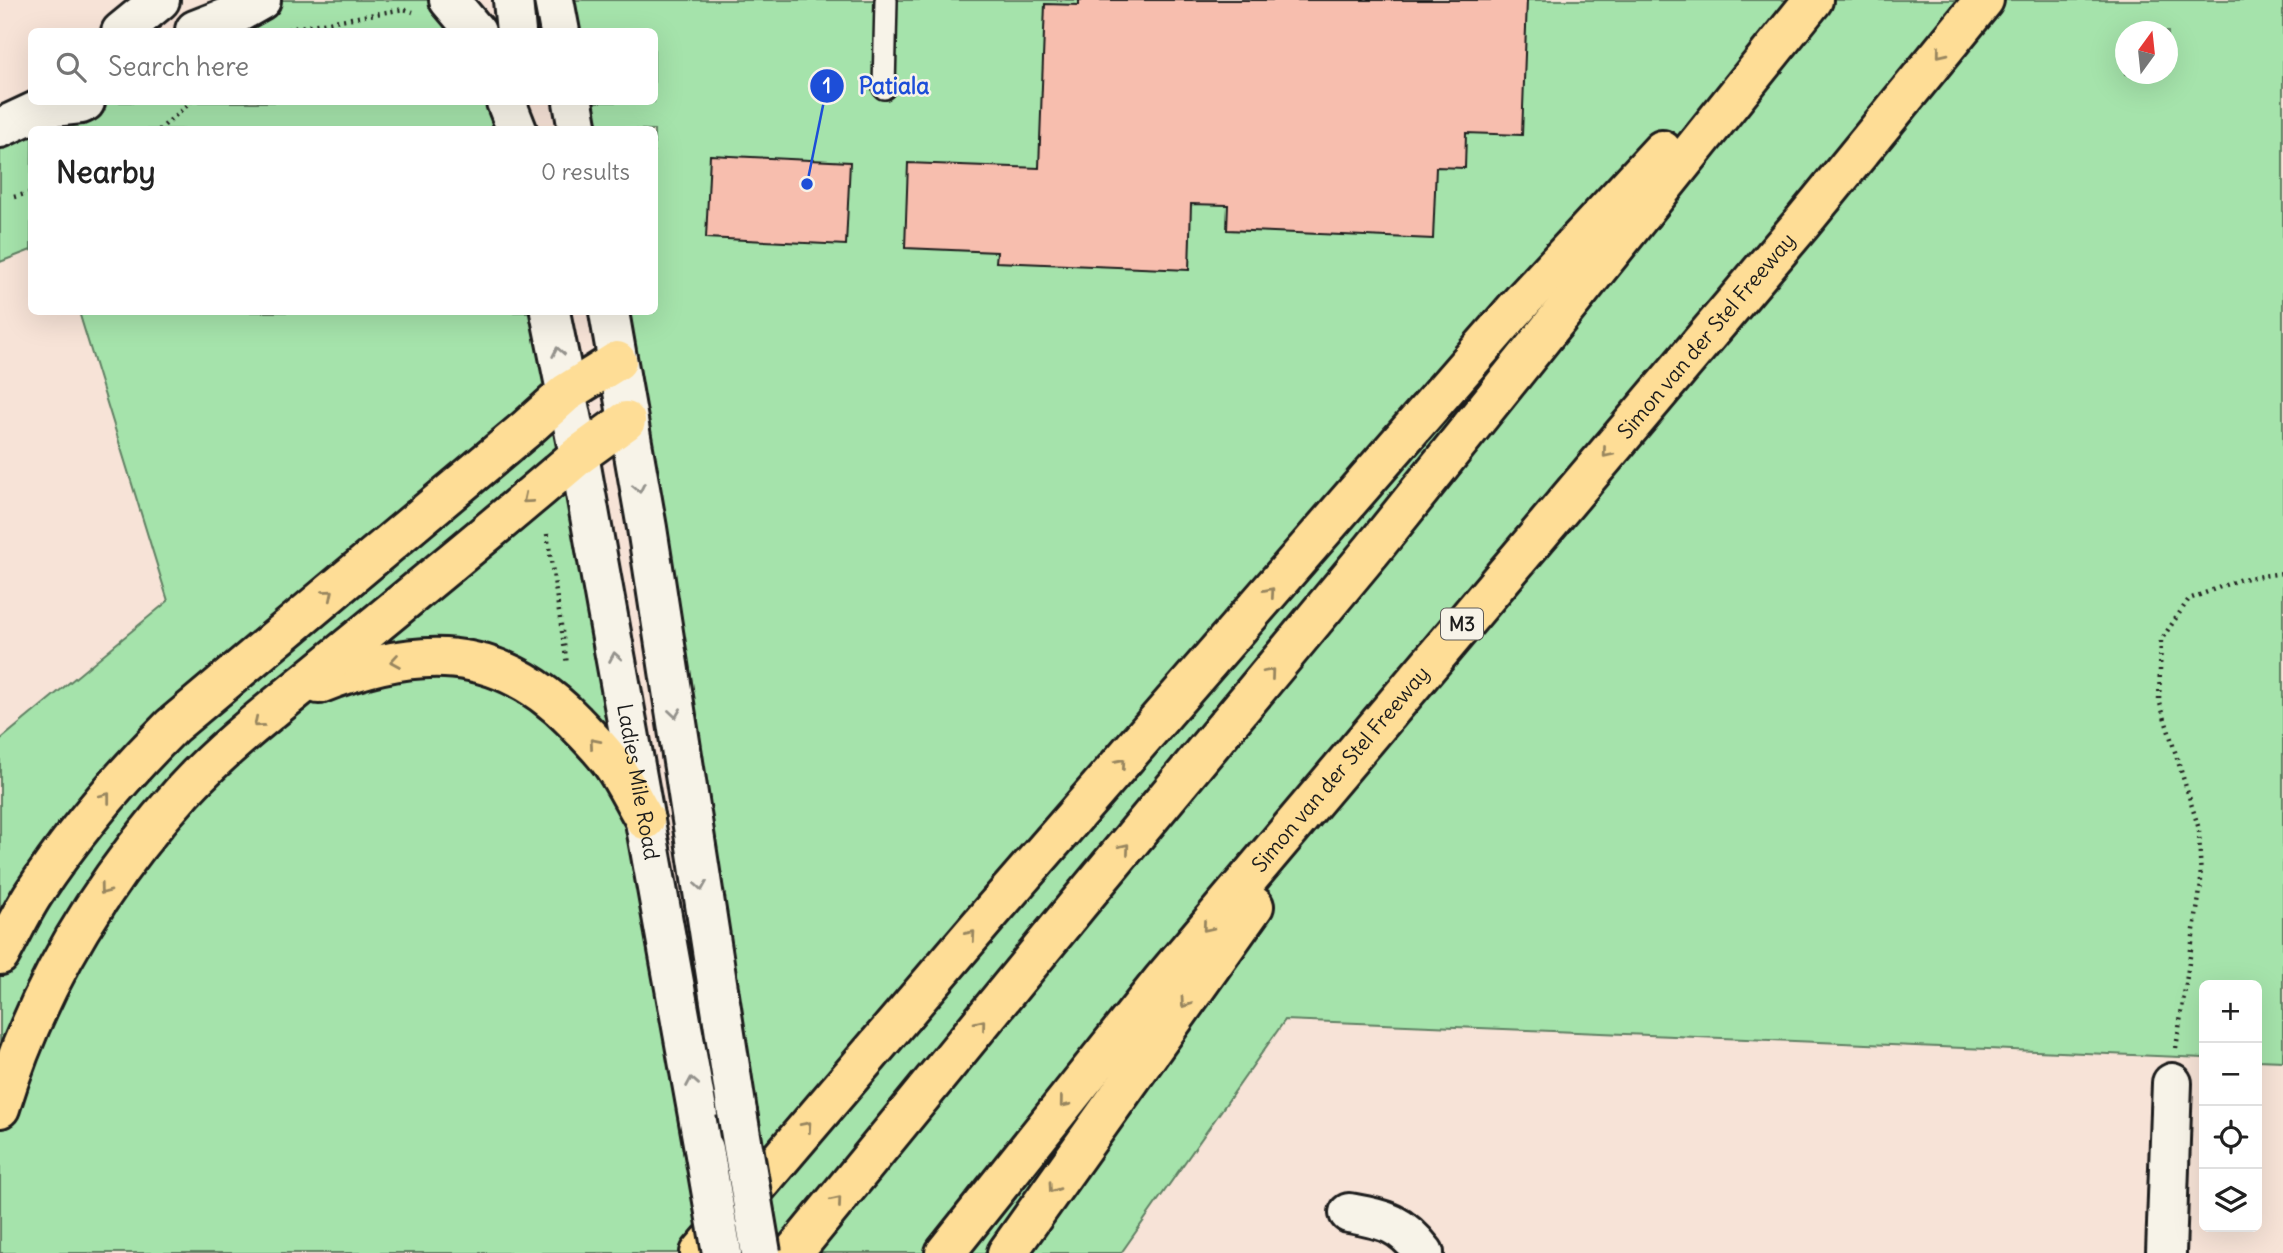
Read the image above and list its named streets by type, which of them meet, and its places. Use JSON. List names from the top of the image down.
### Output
{
  "streets": {
    "highway": ["Simon van der Stel Freeway", "M3"],
    "main road": ["Ladies Mile Road"]
  },
  "places": ["Patiala"],
  "north": "top",
  "page": {
    "search": "Search here",
    "heading": ["Nearby", "0 results"],
    "map_buttons": ["+", "−"]
  }
}
